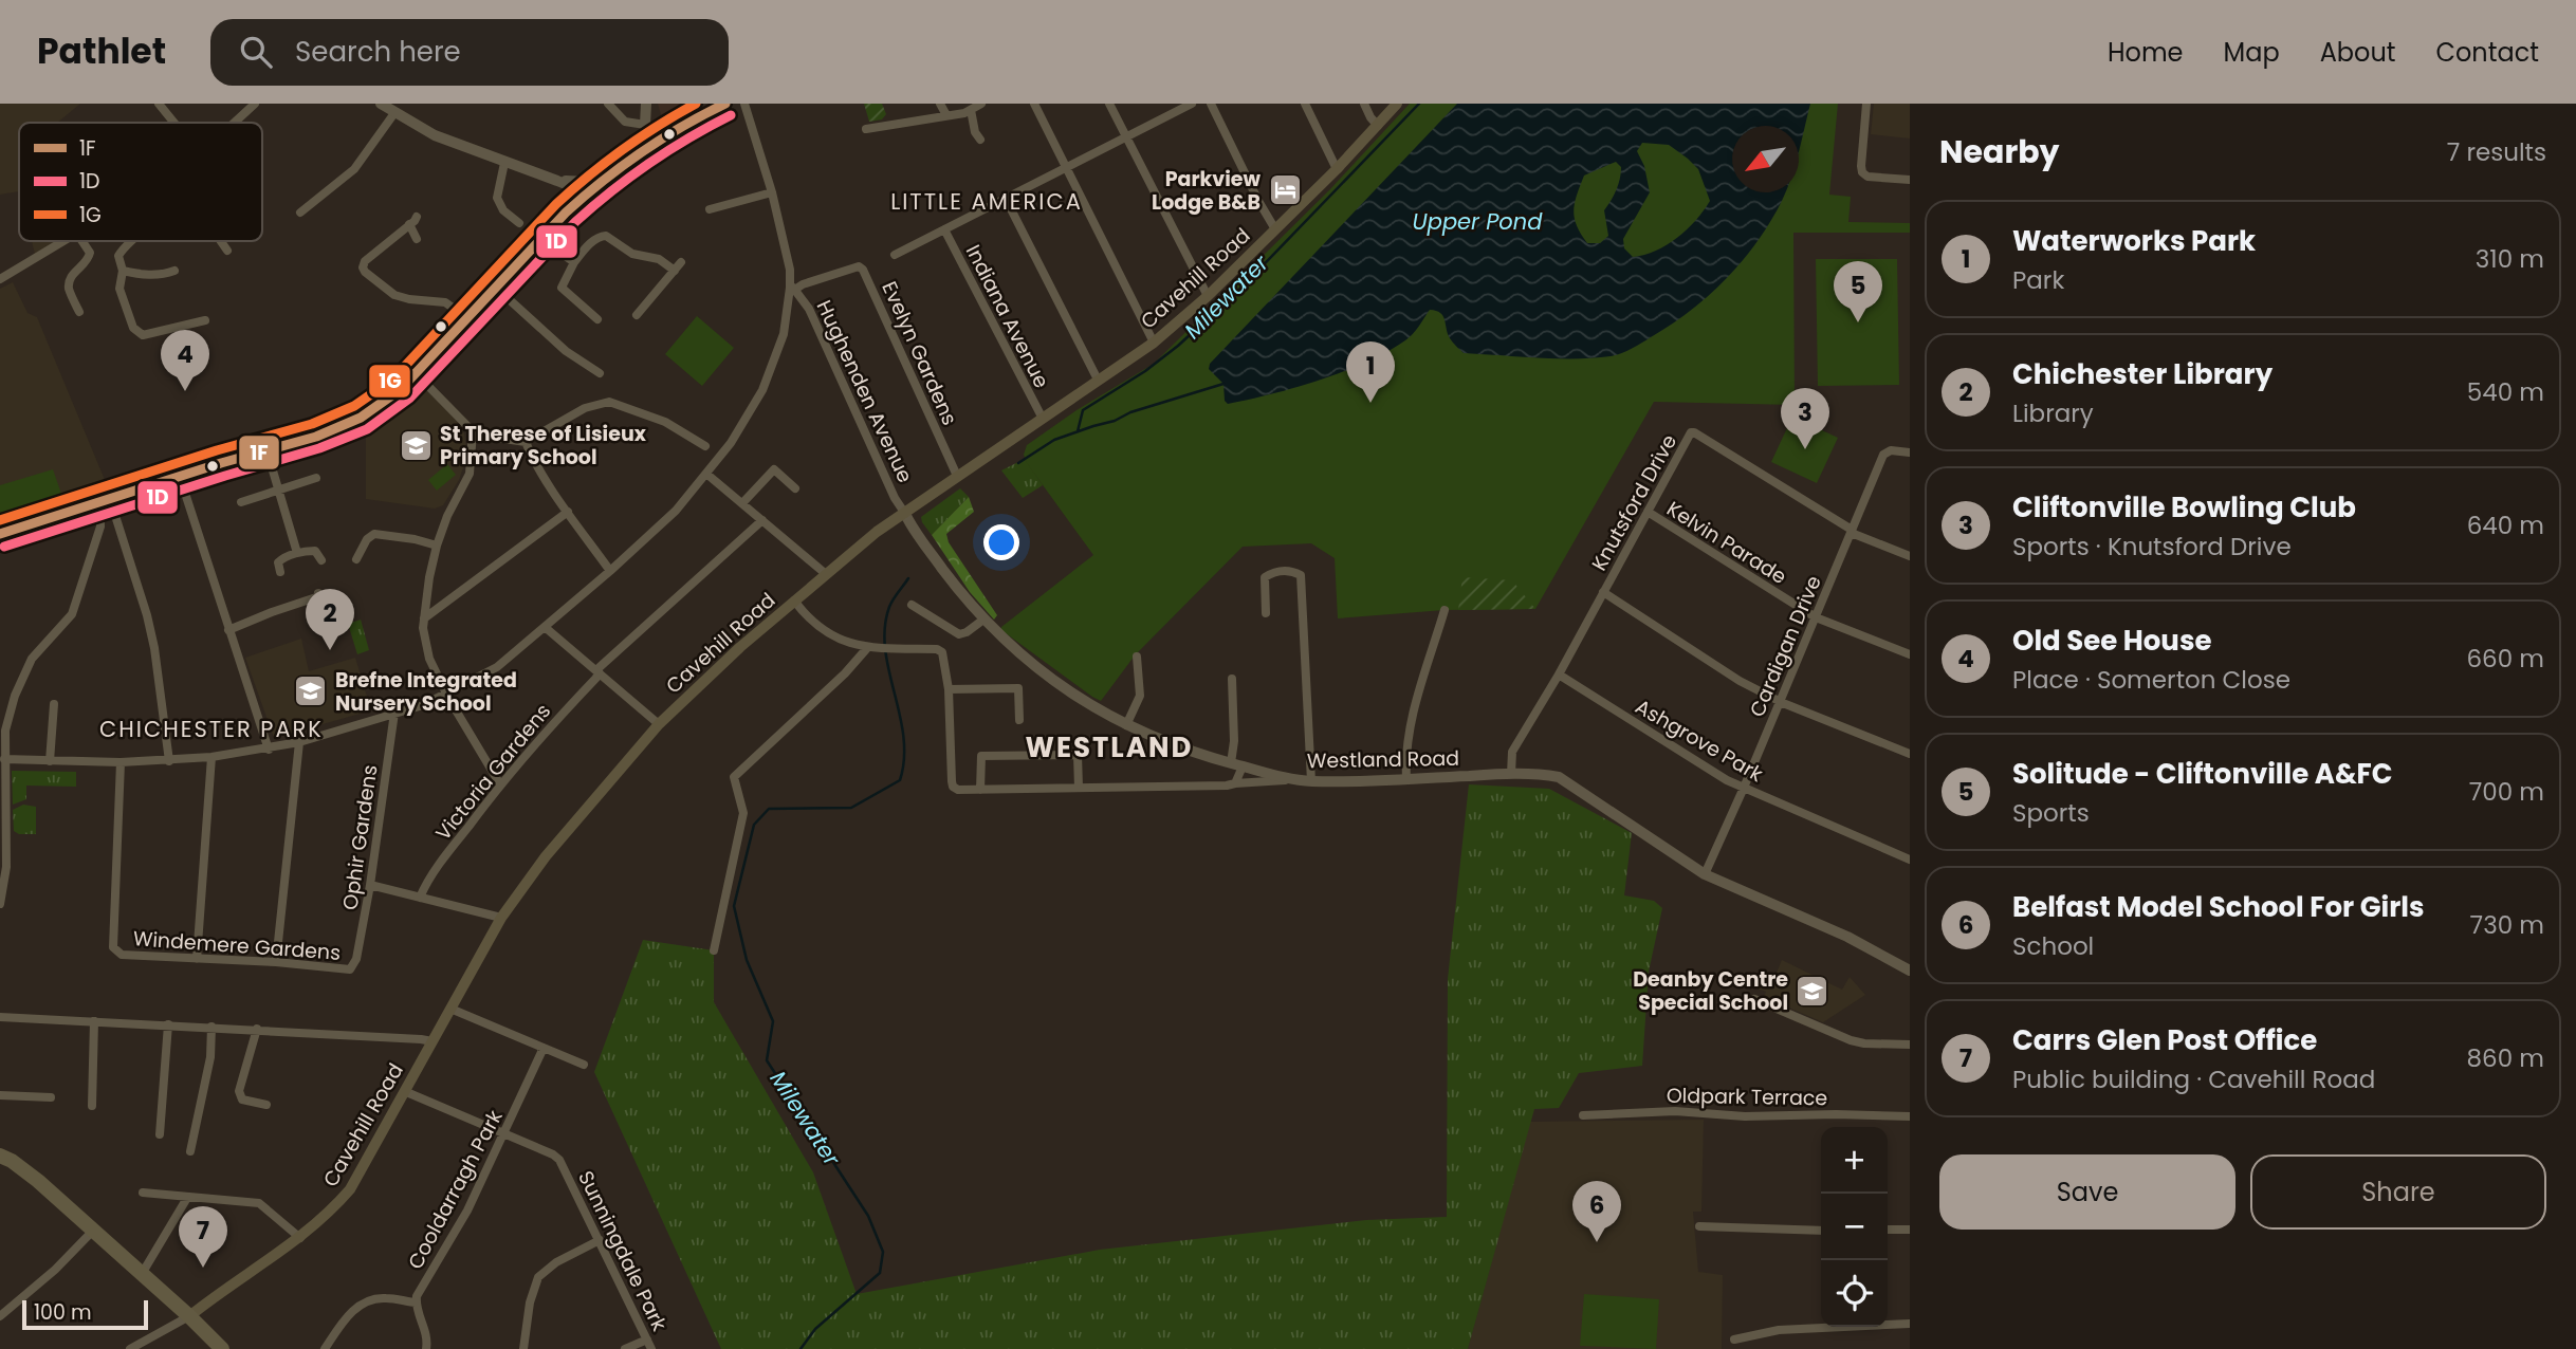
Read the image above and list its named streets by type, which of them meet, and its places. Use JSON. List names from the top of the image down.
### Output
{
  "streets": {
    "main road": ["Cavehill Road"],
    "street": [
      "Indiana Avenue",
      "Evelyn Gardens",
      "Hughenden Avenue",
      "Knutsford Drive",
      "Kelvin Parade",
      "Cardigan Drive",
      "Ashgrove Park",
      "Westland Road",
      "Victoria Gardens",
      "Ophir Gardens",
      "Windemere Gardens",
      "Oldpark Terrace",
      "Cooldarragh Park",
      "Sunningdale Park"
    ]
  },
  "crossings": [
    ["Cavehill Road", "Indiana Avenue"],
    ["Cavehill Road", "Evelyn Gardens"],
    ["Cavehill Road", "Hughenden Avenue"],
    ["Cavehill Road", "Westland Road"],
    ["Cavehill Road", "Sunningdale Park"],
    ["Evelyn Gardens", "Hughenden Avenue"],
    ["Hughenden Avenue", "Westland Road"],
    ["Knutsford Drive", "Kelvin Parade"],
    ["Knutsford Drive", "Cardigan Drive"],
    ["Knutsford Drive", "Ashgrove Park"],
    ["Knutsford Drive", "Westland Road"],
    ["Kelvin Parade", "Cardigan Drive"],
    ["Cardigan Drive", "Ashgrove Park"],
    ["Cardigan Drive", "Westland Road"],
    ["Ophir Gardens", "Windemere Gardens"],
    ["Cooldarragh Park", "Sunningdale Park"]
  ],
  "districts": ["LITTLE AMERICA", "CHICHESTER PARK", "WESTLAND"],
  "water": ["Upper Pond", "Milewater"],
  "places": {
    "hotel": ["Parkview Lodge B&B"],
    "school or university": ["St Therese of Lisieux Primary School", "Brefne Integrated Nursery School", "Deanby Centre Special School"]
  },
  "lines": ["transit line 1F", "transit line 1G", "transit line 1D"],
  "legend": ["1F", "1D", "1G"],
  "scale_bar": "100 m",
  "north": "bottom left",
  "page": {
    "header": "Pathlet",
    "search": "Search here",
    "nav": [
      "Home",
      "Map",
      "About",
      "Contact"
    ],
    "heading": ["Nearby", "7 results"],
    "list": [
      {
        "mark": "1",
        "name": "Waterworks Park",
        "note": "Park",
        "value": "310 m"
      },
      {
        "mark": "2",
        "name": "Chichester Library",
        "note": "Library",
        "value": "540 m"
      },
      {
        "mark": "3",
        "name": "Cliftonville Bowling Club",
        "note": "Sports · Knutsford Drive",
        "value": "640 m"
      },
      {
        "mark": "4",
        "name": "Old See House",
        "note": "Place · Somerton Close",
        "value": "660 m"
      },
      {
        "mark": "5",
        "name": "Solitude - Cliftonville A&FC",
        "note": "Sports",
        "value": "700 m"
      },
      {
        "mark": "6",
        "name": "Belfast Model School For Girls",
        "note": "School",
        "value": "730 m"
      },
      {
        "mark": "7",
        "name": "Carrs Glen Post Office",
        "note": "Public building · Cavehill Road",
        "value": "860 m"
      }
    ],
    "pins": [
      "5",
      "4",
      "1",
      "3",
      "2",
      "6",
      "7"
    ],
    "map_buttons": ["+", "−"],
    "buttons": ["Save", "Share"],
    "scale": "100 m"
  }
}
